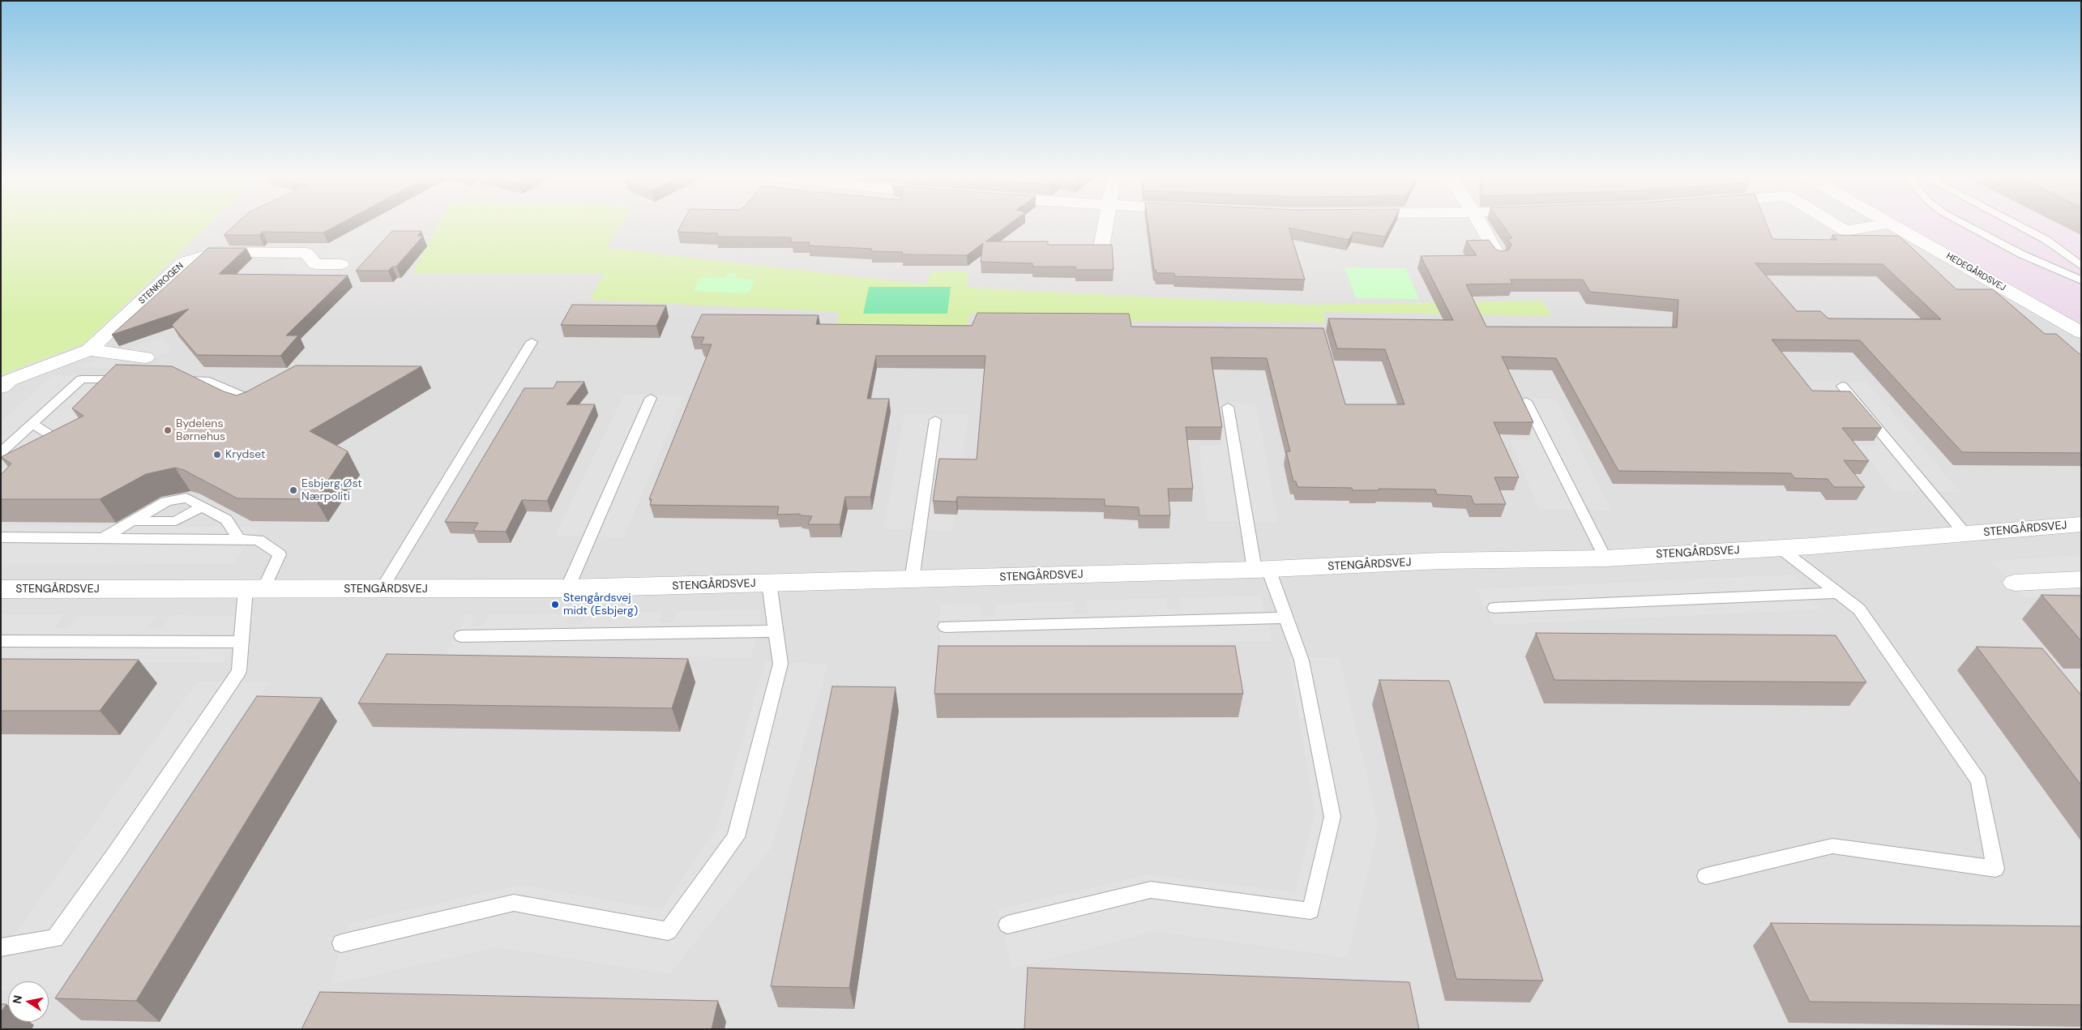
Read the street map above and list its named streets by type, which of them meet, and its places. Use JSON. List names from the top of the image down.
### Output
{
  "streets": {
    "street": ["HEDEGÅRDSVEJ", "STENKROGEN", "STENGÅRDSVEJ"]
  },
  "places": [
    "Bydelens Børnehus",
    "Krydset",
    "Esbjerg Øst Nærpoliti",
    "Stengårdsvej midt (Esbjerg)"
  ],
  "north": "left"
}
